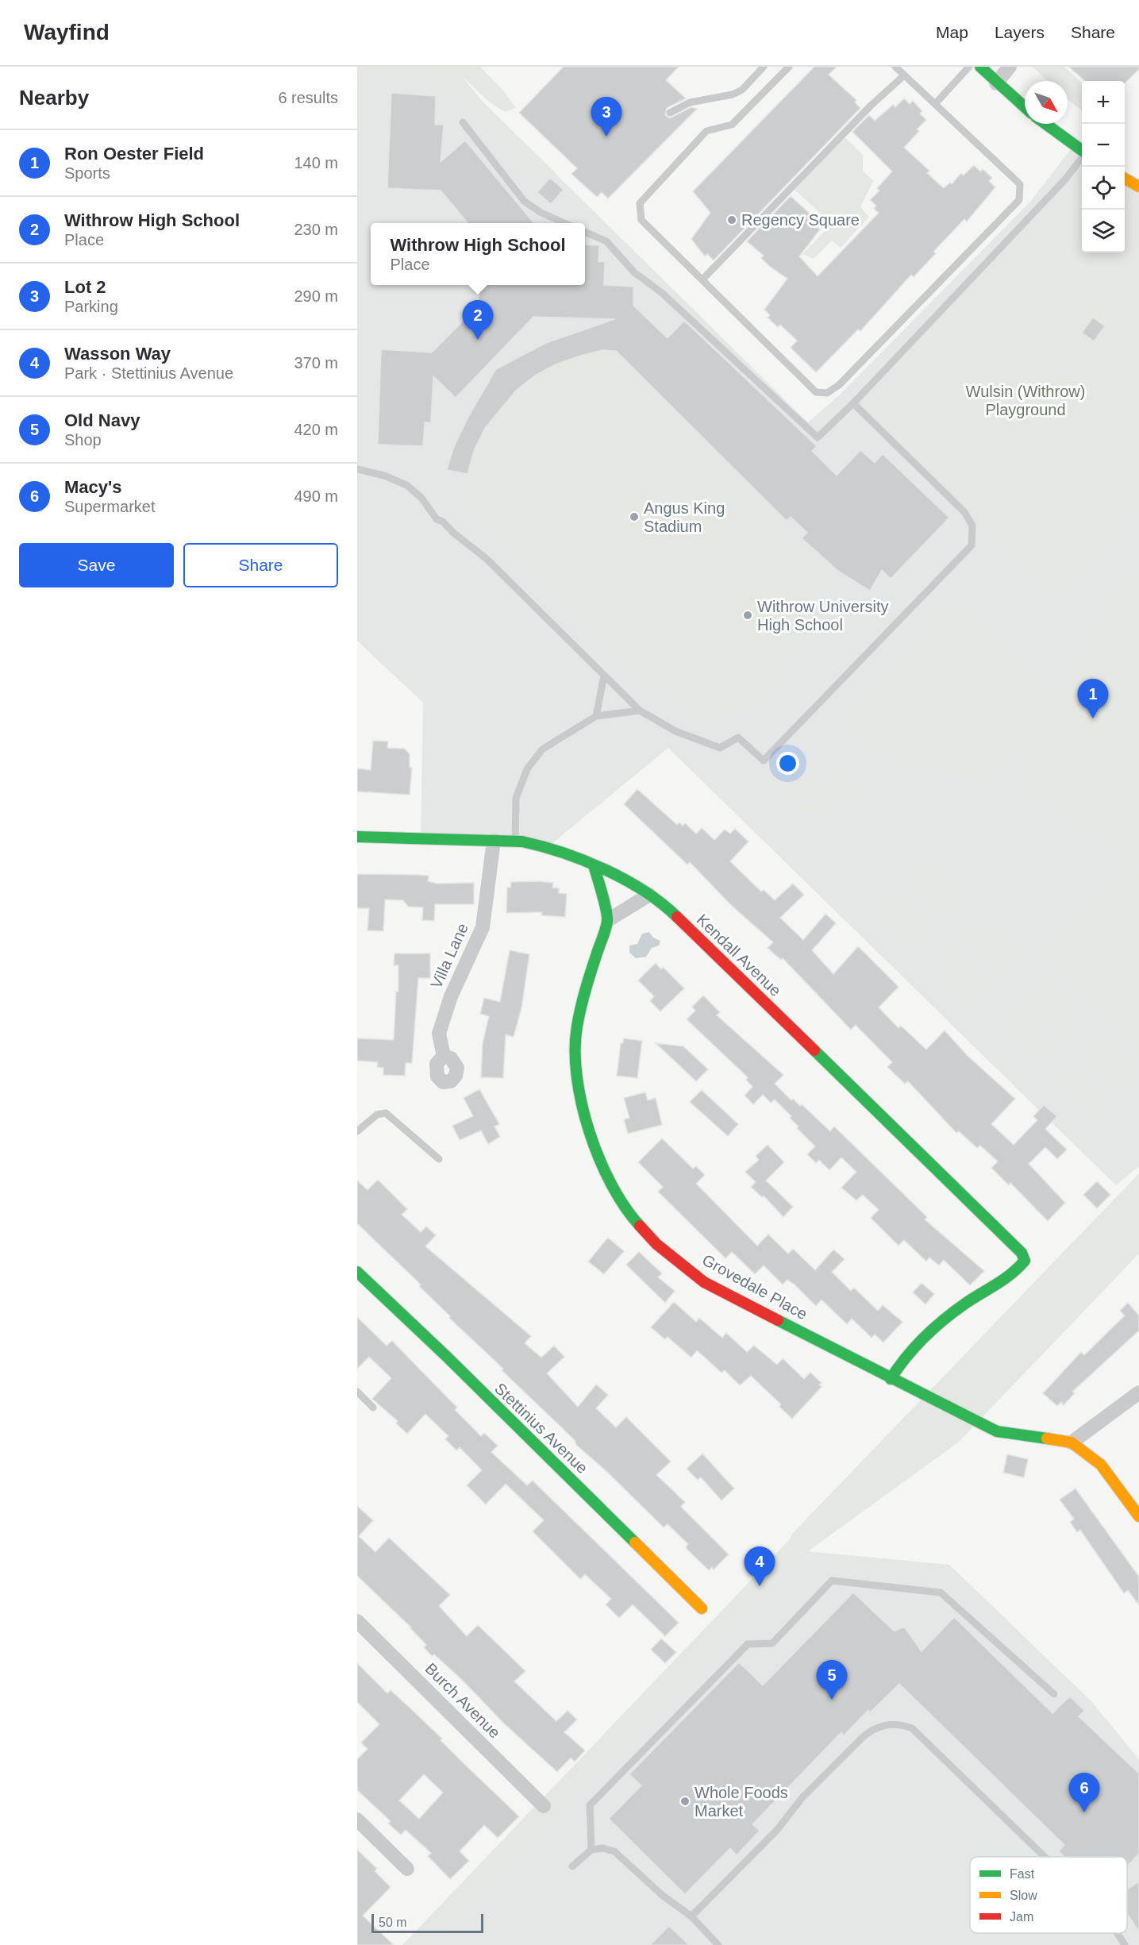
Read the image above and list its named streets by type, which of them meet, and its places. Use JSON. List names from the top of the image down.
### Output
{
  "streets": {
    "street": [
      "Kendall Avenue",
      "Villa Lane",
      "Grovedale Place",
      "Stettinius Avenue",
      "Burch Avenue"
    ]
  },
  "crossings": [
    ["Kendall Avenue", "Villa Lane"],
    ["Kendall Avenue", "Grovedale Place"]
  ],
  "parks": ["Wulsin (Withrow) Playground"],
  "places": [
    "Regency Square",
    "Angus King Stadium",
    "Withrow University High School",
    "Whole Foods Market"
  ],
  "legend": ["Fast", "Slow", "Jam"],
  "scale_bar": "50 m",
  "north": "bottom right",
  "page": {
    "header": "Wayfind",
    "nav": ["Map", "Layers", "Share"],
    "heading": ["Nearby", "6 results"],
    "map_buttons": ["+", "−"],
    "pins": [
      "3",
      "2",
      "1",
      "4",
      "5",
      "6"
    ],
    "list": [
      {
        "mark": "1",
        "name": "Ron Oester Field",
        "note": "Sports",
        "value": "140 m"
      },
      {
        "mark": "2",
        "name": "Withrow High School",
        "note": "Place",
        "value": "230 m"
      },
      {
        "mark": "3",
        "name": "Lot 2",
        "note": "Parking",
        "value": "290 m"
      },
      {
        "mark": "4",
        "name": "Wasson Way",
        "note": "Park · Stettinius Avenue",
        "value": "370 m"
      },
      {
        "mark": "5",
        "name": "Old Navy",
        "note": "Shop",
        "value": "420 m"
      },
      {
        "mark": "6",
        "name": "Macy's",
        "note": "Supermarket",
        "value": "490 m"
      }
    ],
    "popup": ["Withrow High School", "Place"],
    "buttons": ["Save", "Share"],
    "scale": "50 m"
  }
}
